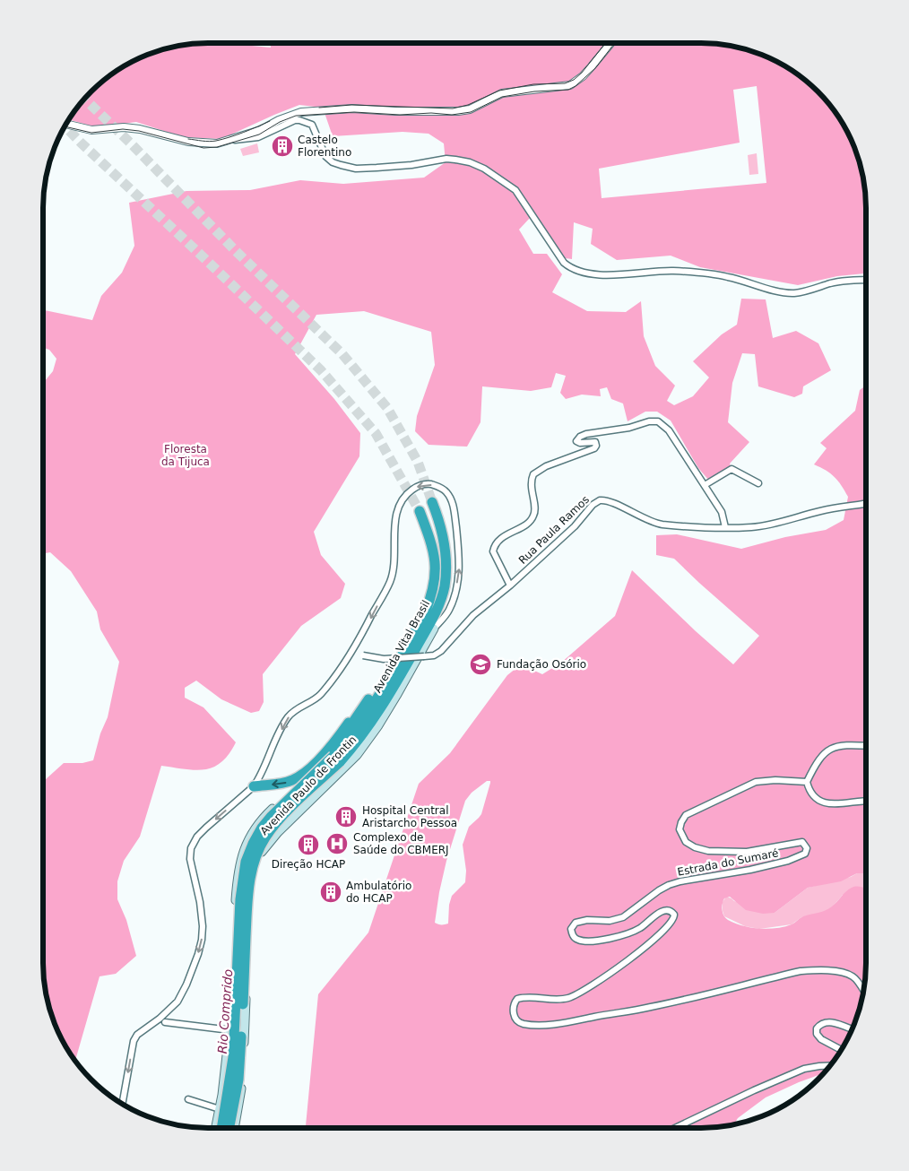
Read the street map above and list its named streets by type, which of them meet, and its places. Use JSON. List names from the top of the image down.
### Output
{
  "streets": {
    "highway": ["Avenida Vital Brasil"],
    "main road": ["Avenida Paulo de Frontin"],
    "street": ["Rua Paula Ramos", "Estrada do Sumaré"]
  },
  "water": ["Rio Comprido"],
  "parks": ["Floresta da Tijuca"],
  "places": {
    "building": [
      "Castelo Florentino",
      "Hospital Central Aristarcho Pessoa",
      "Direção HCAP",
      "Ambulatório do HCAP"
    ],
    "school or university": ["Fundação Osório"],
    "hospital": ["Complexo de Saúde do CBMERJ"]
  }
}
